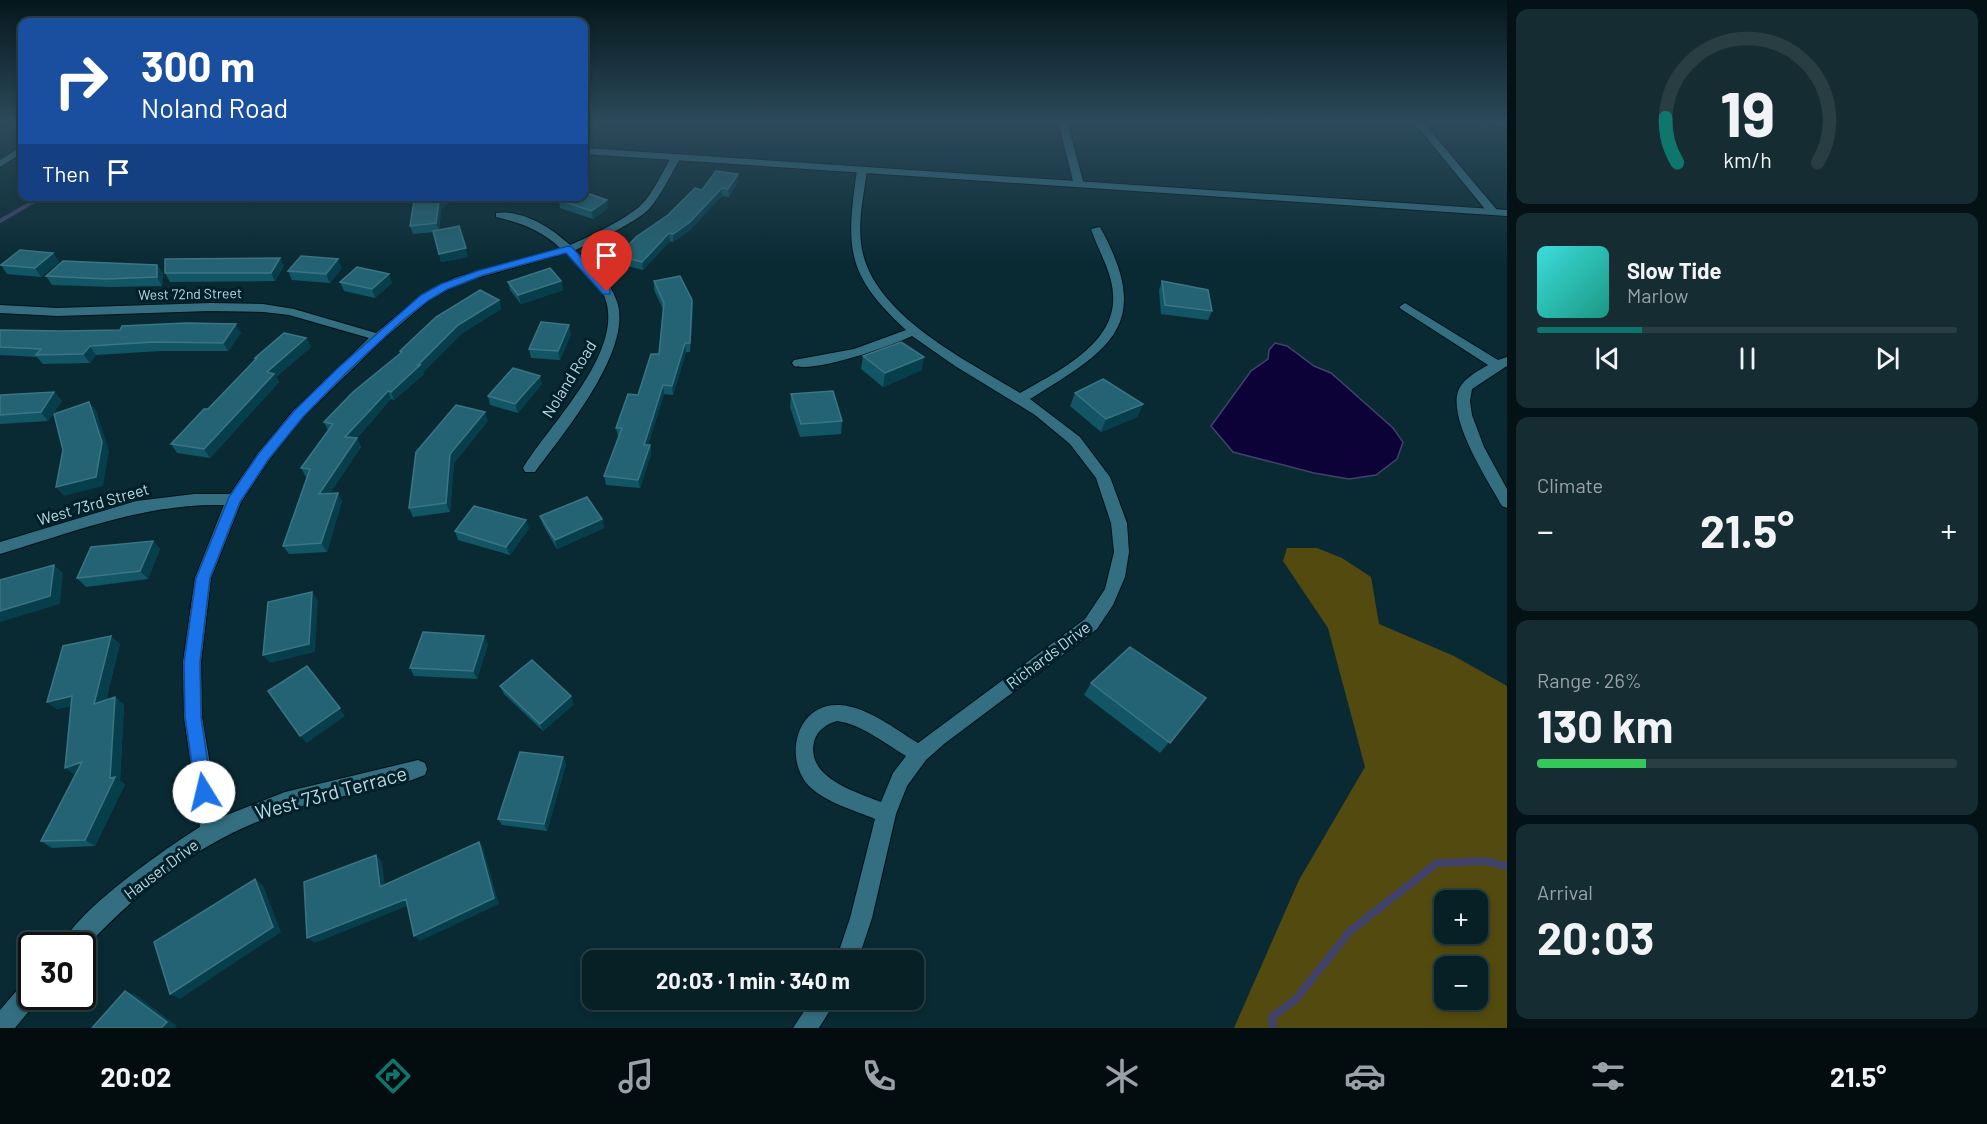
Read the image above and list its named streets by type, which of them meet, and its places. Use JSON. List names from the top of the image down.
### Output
{
  "streets": {
    "street": [
      "West 72nd Street",
      "Noland Road",
      "West 73rd Street",
      "Richards Drive",
      "West 73rd Terrace",
      "Hauser Drive"
    ]
  },
  "crossings": [
    ["West 72nd Street", "Hauser Drive"],
    ["Noland Road", "Hauser Drive"],
    ["West 73rd Street", "Hauser Drive"],
    ["West 73rd Terrace", "Hauser Drive"]
  ],
  "page": {
    "turn": ["300 m", "Noland Road"],
    "then": "Then",
    "song": ["Slow Tide", "Marlow"],
    "tile": [
      "Climate",
      ["Range · 26%", "130 km"],
      ["Arrival", "20:03"]
    ],
    "heat": ["−", "21.5°", "+"],
    "map_buttons": ["+", "−"],
    "limit": "30",
    "trip": "20:03 · 1 min · 340 m",
    "tabs": ["20:02", "21.5°"],
    "gauge": ["19", "km/h"]
  }
}
